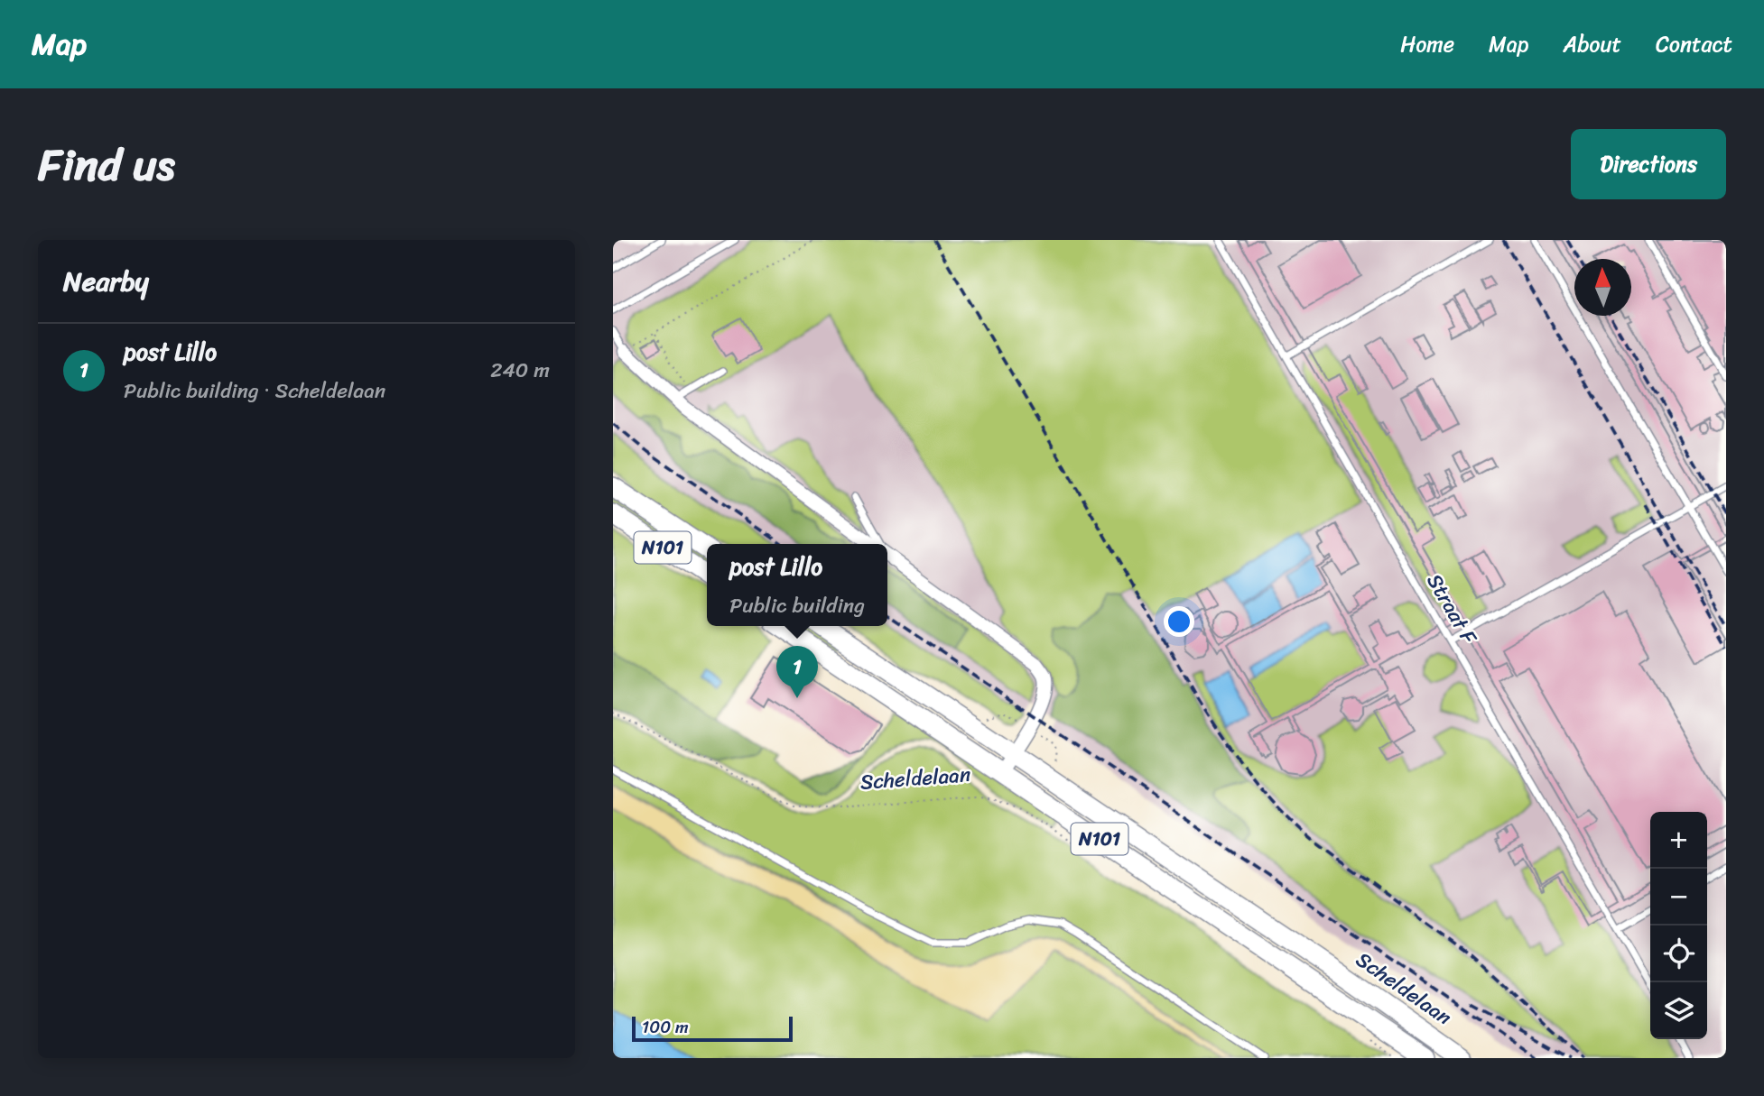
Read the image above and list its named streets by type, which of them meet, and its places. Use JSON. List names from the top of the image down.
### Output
{
  "streets": {
    "main road": ["N101", "Scheldelaan"],
    "lane": ["Straat F"]
  },
  "scale_bar": "100 m",
  "north": "top",
  "page": {
    "header": "Map",
    "nav": [
      "Home",
      "Map",
      "About",
      "Contact"
    ],
    "title": "Find us",
    "buttons": "Directions",
    "heading": "Nearby",
    "list": [
      {
        "mark": "1",
        "name": "post Lillo",
        "note": "Public building · Scheldelaan",
        "value": "240 m"
      }
    ],
    "popup": ["post Lillo", "Public building"],
    "pins": "1",
    "map_buttons": ["+", "−"],
    "scale": "100 m"
  }
}
